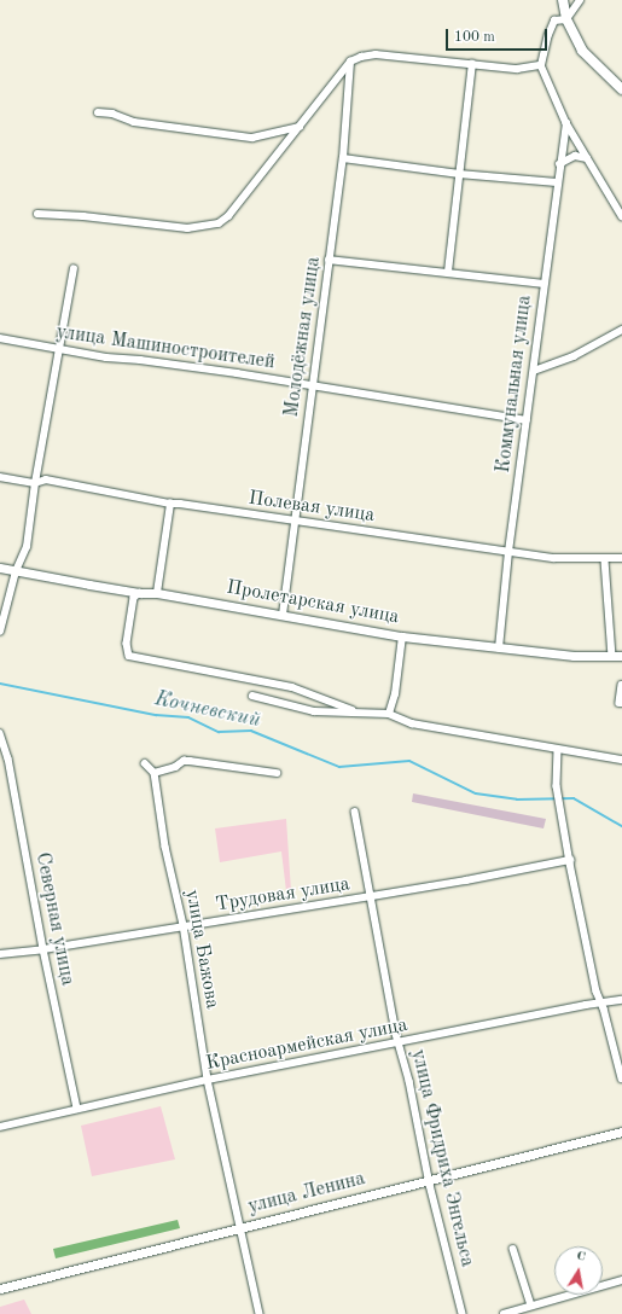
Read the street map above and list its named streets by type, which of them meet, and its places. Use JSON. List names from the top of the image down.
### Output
{
  "streets": {
    "street": [
      "Молодёжная улица",
      "улица Машиностроителей",
      "Коммунальная улица",
      "Полевая улица",
      "Пролетарская улица",
      "Трудовая улица",
      "Северная улица",
      "улица Бажова",
      "Красноармейская улица",
      "улица Фридриха Энгельса",
      "улица Ленина"
    ]
  },
  "crossings": [
    ["Молодёжная улица", "улица Машиностроителей"],
    ["Молодёжная улица", "Полевая улица"],
    ["Молодёжная улица", "Пролетарская улица"],
    ["улица Машиностроителей", "Коммунальная улица"],
    ["Коммунальная улица", "Полевая улица"],
    ["Коммунальная улица", "Пролетарская улица"],
    ["Трудовая улица", "Северная улица"],
    ["Трудовая улица", "улица Бажова"],
    ["Трудовая улица", "улица Фридриха Энгельса"],
    ["Северная улица", "Красноармейская улица"],
    ["улица Бажова", "Красноармейская улица"],
    ["улица Бажова", "улица Ленина"],
    ["Красноармейская улица", "улица Фридриха Энгельса"],
    ["улица Фридриха Энгельса", "улица Ленина"]
  ],
  "water": ["Кочневский"],
  "scale_bar": "100 m",
  "north": "top"
}
